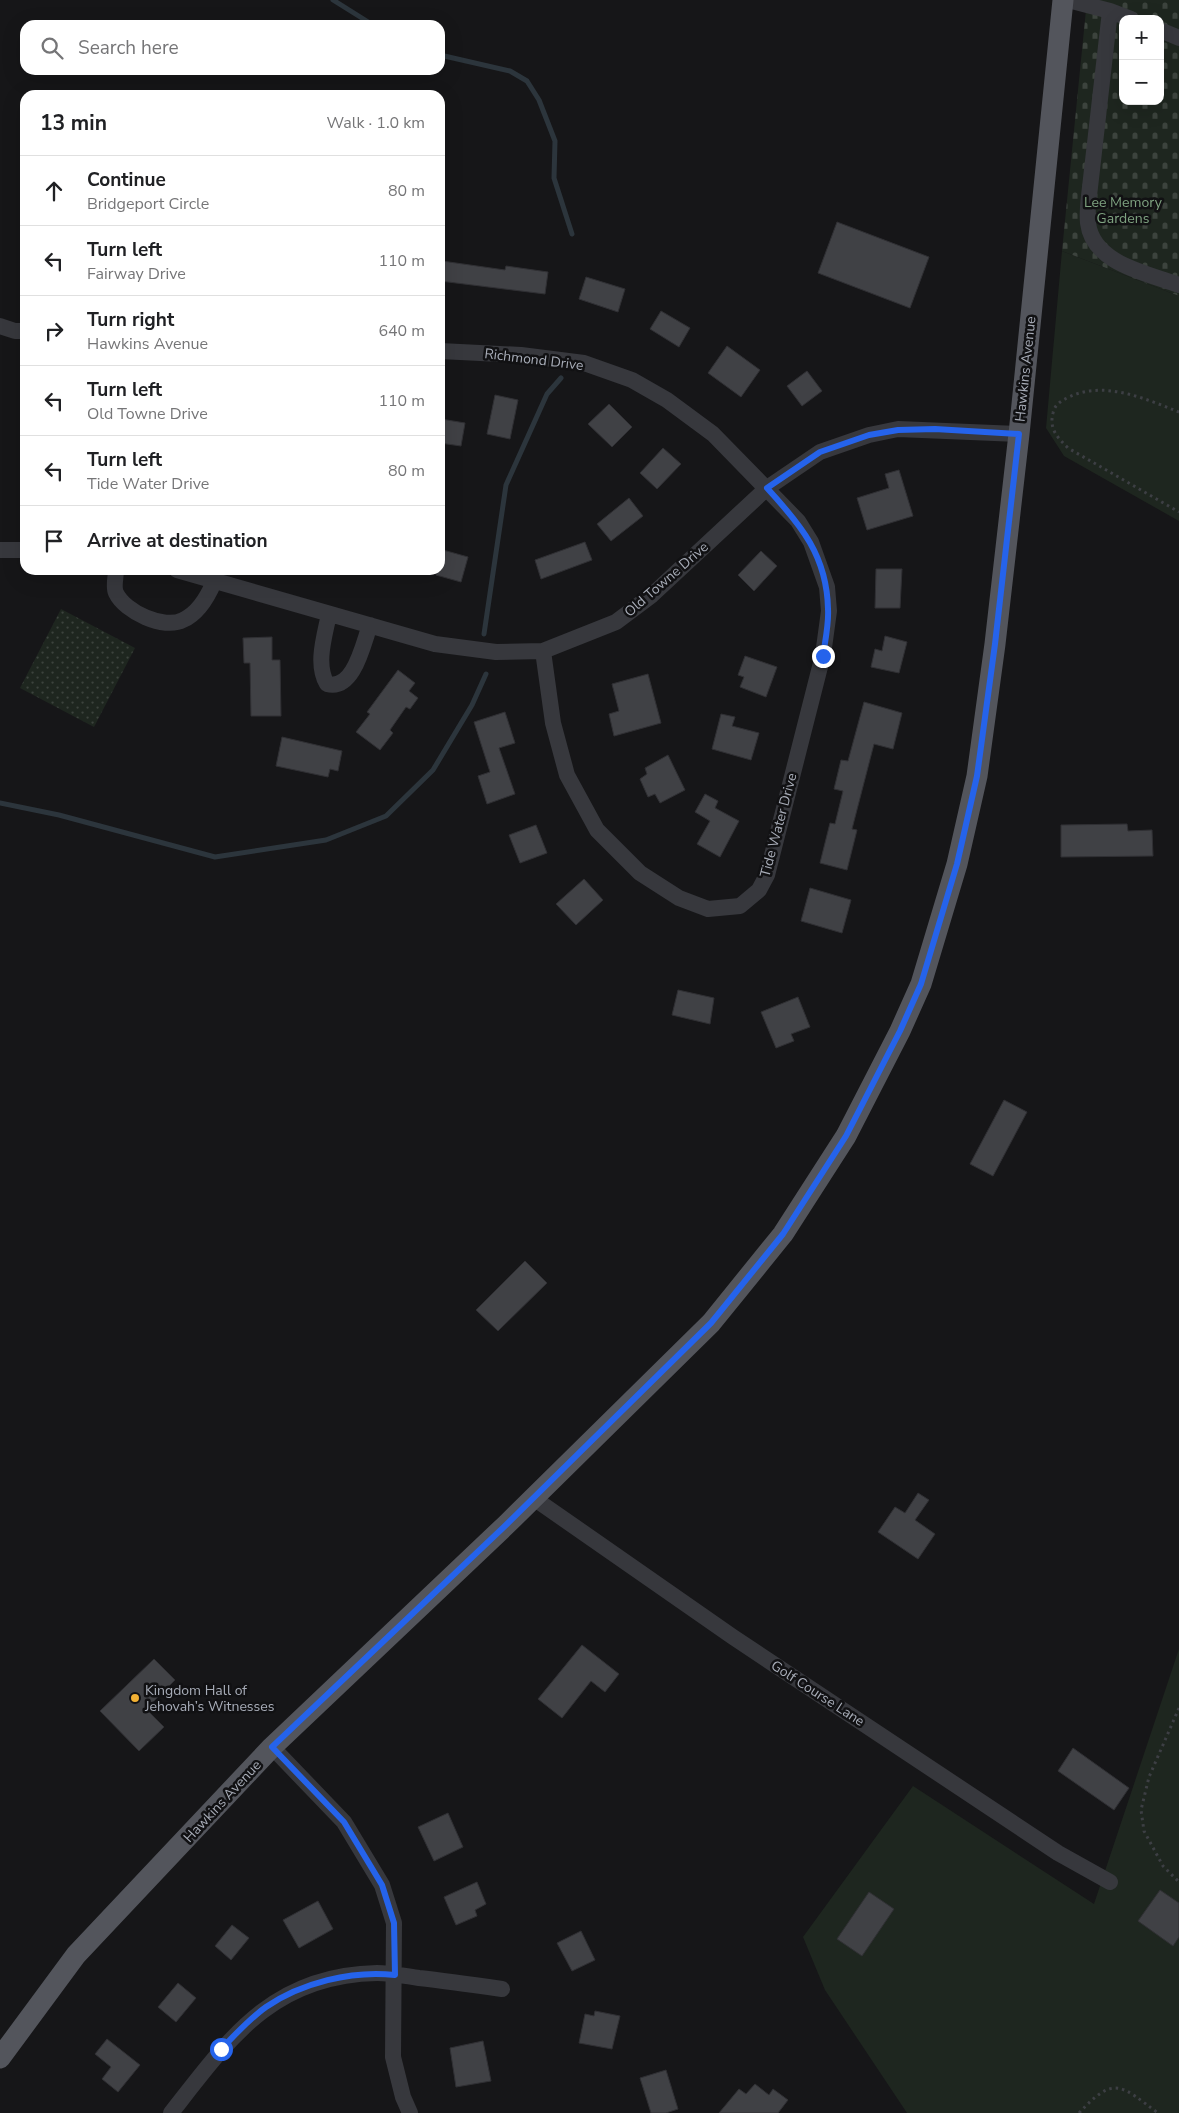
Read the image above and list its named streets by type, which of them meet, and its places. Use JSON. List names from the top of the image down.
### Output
{
  "streets": {
    "main road": ["Hawkins Avenue"],
    "street": [
      "Richmond Drive",
      "Old Towne Drive",
      "Tide Water Drive",
      "Golf Course Lane"
    ]
  },
  "crossings": [
    ["Richmond Drive", "Old Towne Drive"],
    ["Richmond Drive", "Tide Water Drive"],
    ["Hawkins Avenue", "Old Towne Drive"],
    ["Hawkins Avenue", "Golf Course Lane"],
    ["Old Towne Drive", "Tide Water Drive"]
  ],
  "parks": ["Lee Memory Gardens"],
  "places": ["Kingdom Hall of Jehovah’s Witnesses"],
  "page": {
    "map_buttons": ["+", "−"],
    "search": "Search here",
    "heading": ["13 min", "Walk · 1.0 km"],
    "list": [
      ["Continue", "Bridgeport Circle", "80 m"],
      ["Turn left", "Fairway Drive", "110 m"],
      ["Turn right", "Hawkins Avenue", "640 m"],
      ["Turn left", "Old Towne Drive", "110 m"],
      ["Turn left", "Tide Water Drive", "80 m"],
      "Arrive at destination"
    ]
  }
}
